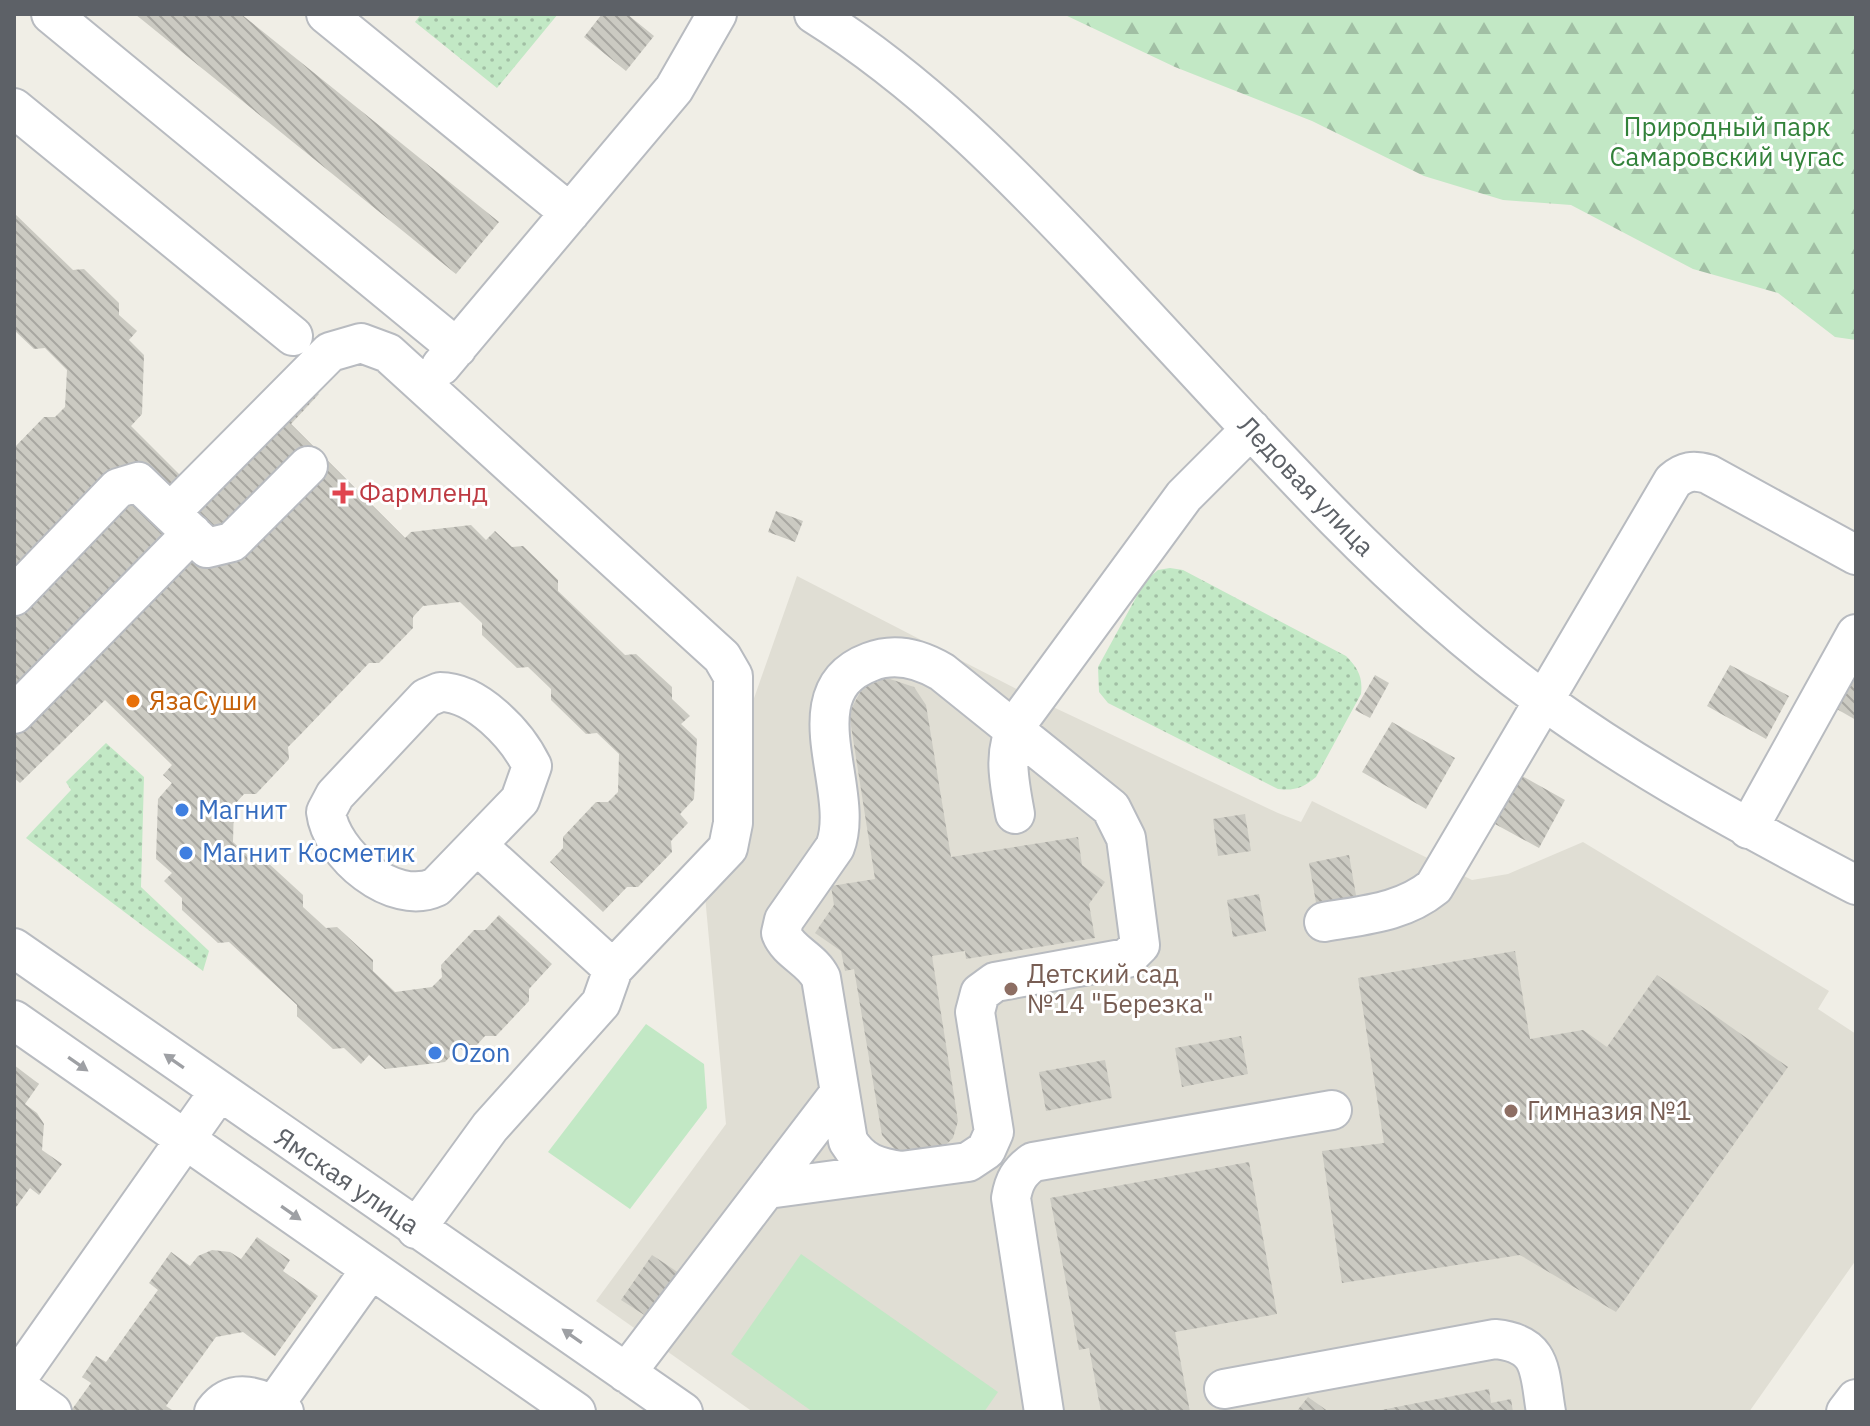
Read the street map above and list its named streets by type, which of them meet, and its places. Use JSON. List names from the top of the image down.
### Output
{
  "streets": {
    "street": ["Ледовая улица", "Ямская улица"]
  },
  "parks": ["Природный парк Самаровский чугас"],
  "places": {
    "health": ["Фармленд"],
    "other": [
      "ЯзаСуши",
      "Магнит",
      "Магнит Косметик",
      "Детский сад №14 \"Березка\"",
      "Ozon",
      "Гимназия №1"
    ]
  }
}
